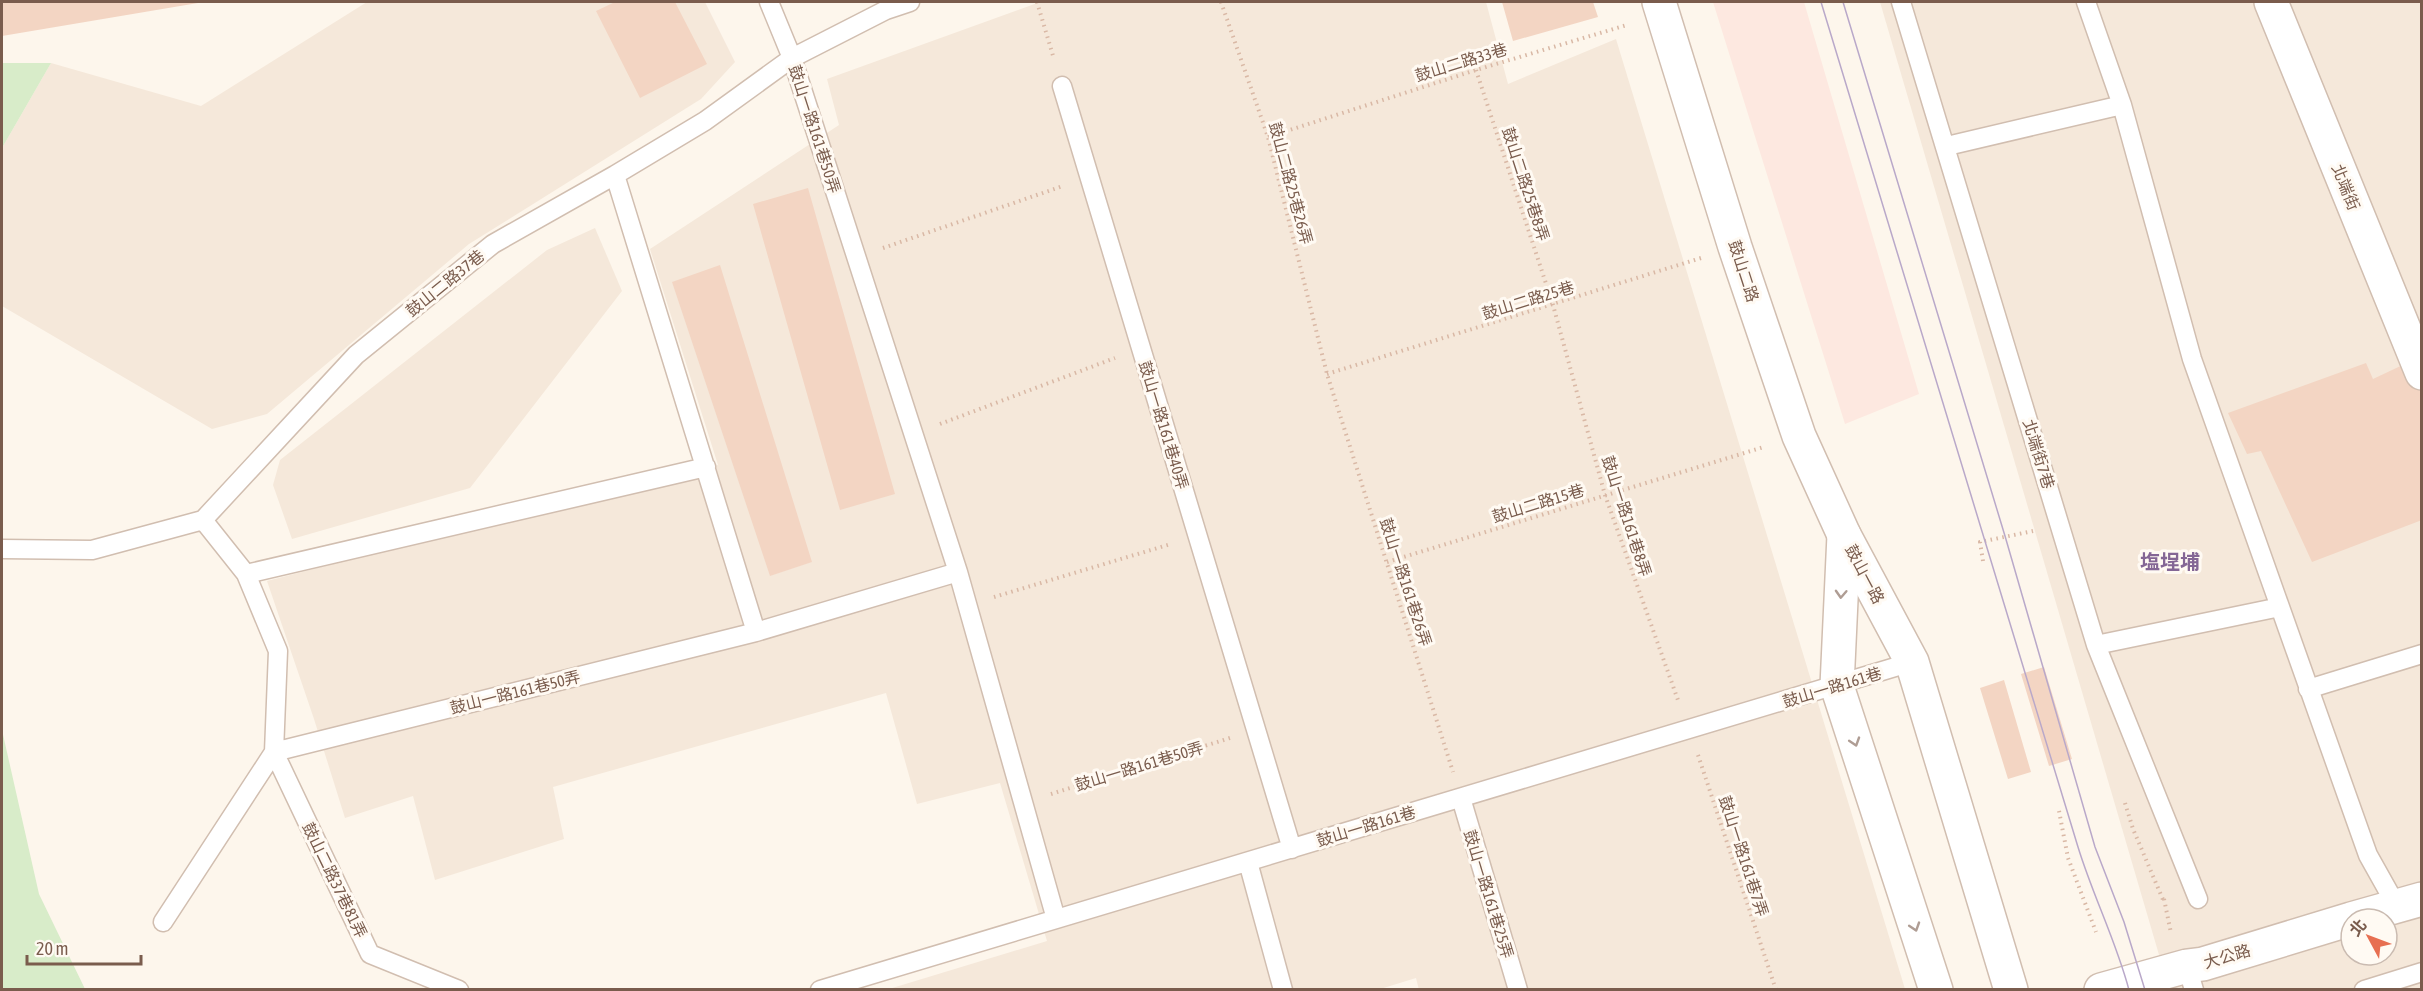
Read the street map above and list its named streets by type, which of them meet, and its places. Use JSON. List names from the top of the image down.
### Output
{
  "streets": {
    "street": [
      "北端街",
      "鼓山二路",
      "鼓山一路",
      "大公路"
    ],
    "lane": [
      "鼓山一路161巷50弄",
      "鼓山二路37巷",
      "鼓山一路161巷40弄",
      "北端街7巷",
      "鼓山一路161巷",
      "鼓山二路37巷81弄",
      "鼓山一路161巷25弄"
    ],
    "path": [
      "鼓山二路33巷",
      "鼓山二路25巷26弄",
      "鼓山二路25巷8弄",
      "鼓山二路25巷",
      "鼓山二路15巷",
      "鼓山一路161巷8弄",
      "鼓山一路161巷26弄",
      "鼓山一路161巷7弄"
    ]
  },
  "crossings": [
    ["鼓山二路33巷", "鼓山二路25巷26弄"],
    ["鼓山二路33巷", "鼓山二路25巷8弄"],
    ["鼓山二路33巷", "鼓山二路"],
    ["鼓山一路161巷50弄", "鼓山二路37巷"],
    ["鼓山一路161巷50弄", "鼓山一路161巷40弄"],
    ["鼓山一路161巷50弄", "鼓山一路161巷"],
    ["鼓山一路161巷50弄", "鼓山二路37巷81弄"],
    ["鼓山二路25巷26弄", "鼓山二路25巷"],
    ["鼓山二路25巷26弄", "鼓山一路161巷26弄"],
    ["鼓山二路25巷8弄", "鼓山二路25巷"],
    ["鼓山二路25巷8弄", "鼓山一路161巷8弄"],
    ["鼓山二路", "鼓山二路25巷"],
    ["鼓山二路", "鼓山二路15巷"],
    ["鼓山二路", "鼓山一路"],
    ["鼓山二路37巷", "鼓山二路37巷81弄"],
    ["鼓山二路25巷", "鼓山一路161巷8弄"],
    ["鼓山二路25巷", "鼓山一路161巷26弄"],
    ["鼓山一路161巷40弄", "鼓山一路161巷"],
    ["鼓山二路15巷", "鼓山一路161巷8弄"],
    ["鼓山二路15巷", "鼓山一路161巷26弄"],
    ["鼓山一路161巷8弄", "鼓山一路161巷"],
    ["鼓山一路161巷8弄", "鼓山一路161巷7弄"],
    ["鼓山一路", "鼓山一路161巷"],
    ["鼓山一路161巷26弄", "鼓山一路161巷"],
    ["鼓山一路161巷26弄", "鼓山一路161巷25弄"],
    ["鼓山一路161巷", "鼓山一路161巷7弄"],
    ["鼓山一路161巷", "鼓山一路161巷25弄"]
  ],
  "districts": ["塩埕埔"],
  "scale_bar": "20 m",
  "north": "top left"
}
